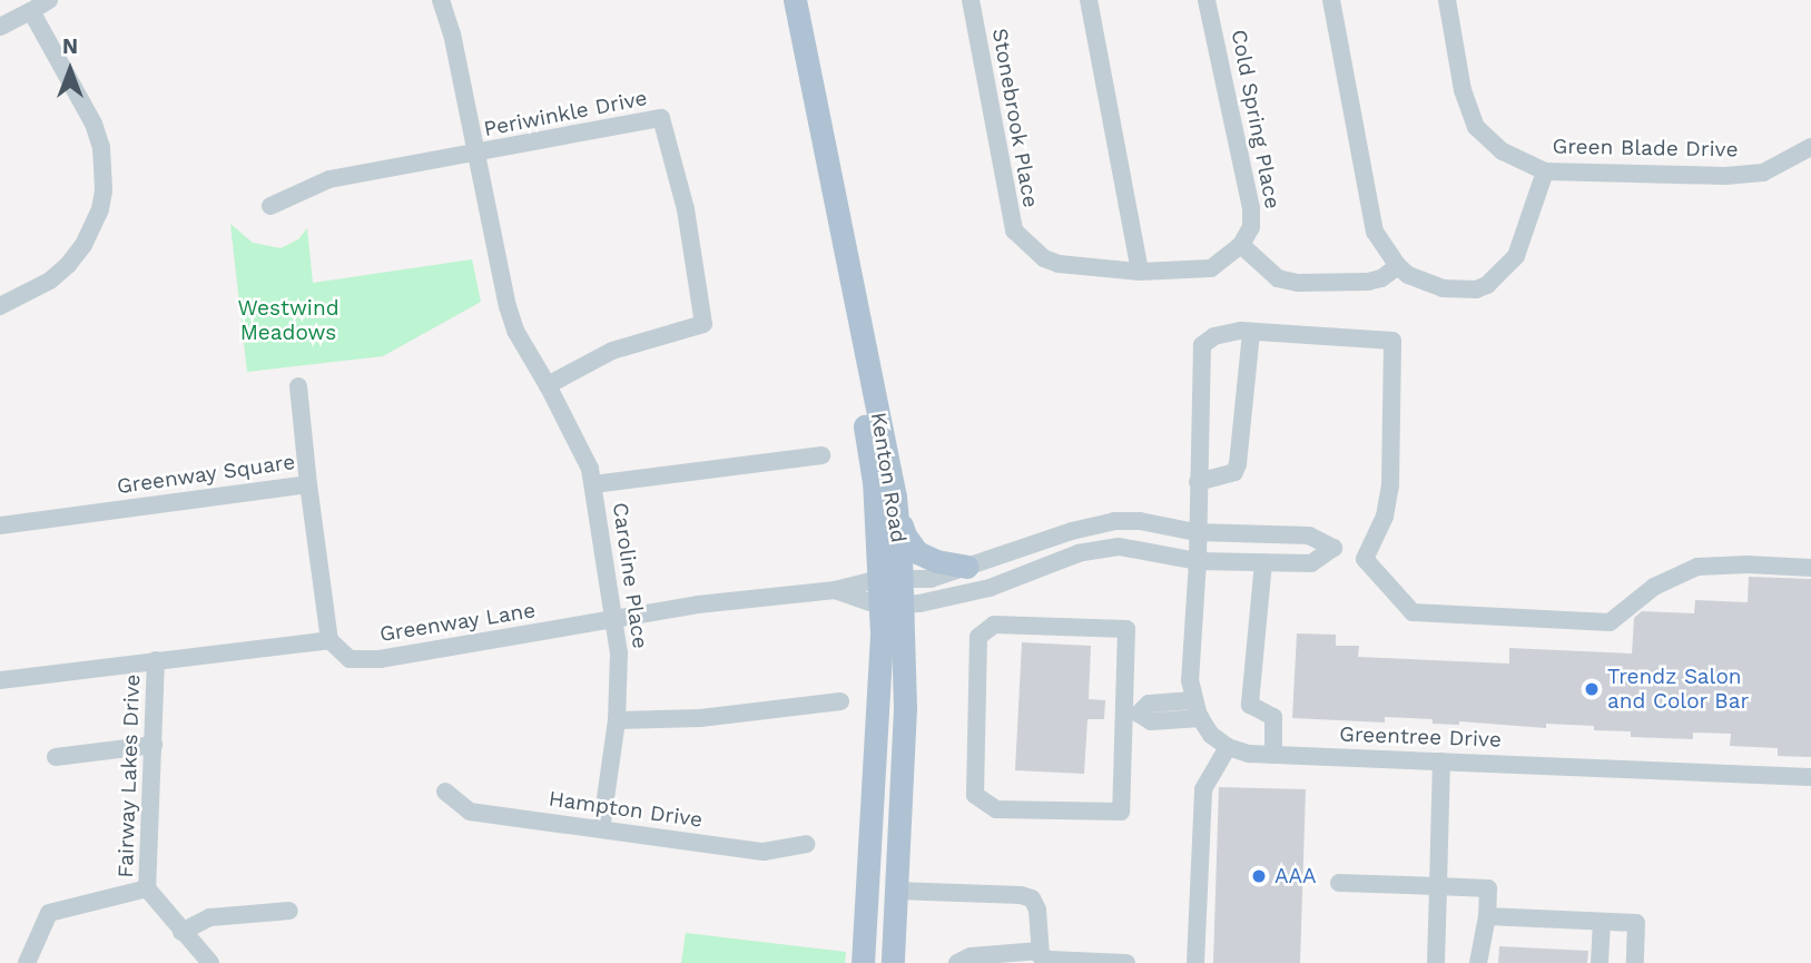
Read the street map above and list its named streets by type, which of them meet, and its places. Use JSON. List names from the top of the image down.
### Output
{
  "streets": {
    "main road": ["Kenton Road"],
    "street": [
      "Periwinkle Drive",
      "Stonebrook Place",
      "Cold Spring Place",
      "Green Blade Drive",
      "Greenway Square",
      "Caroline Place",
      "Greenway Lane",
      "Greentree Drive",
      "Fairway Lakes Drive",
      "Hampton Drive"
    ]
  },
  "crossings": [
    ["Periwinkle Drive", "Caroline Place"],
    ["Stonebrook Place", "Cold Spring Place"],
    ["Greenway Square", "Greenway Lane"],
    ["Kenton Road", "Greenway Lane"],
    ["Caroline Place", "Greenway Lane"],
    ["Caroline Place", "Hampton Drive"]
  ],
  "parks": ["Westwind Meadows"],
  "places": ["Trendz Salon and Color Bar", "AAA"],
  "north": "top"
}
